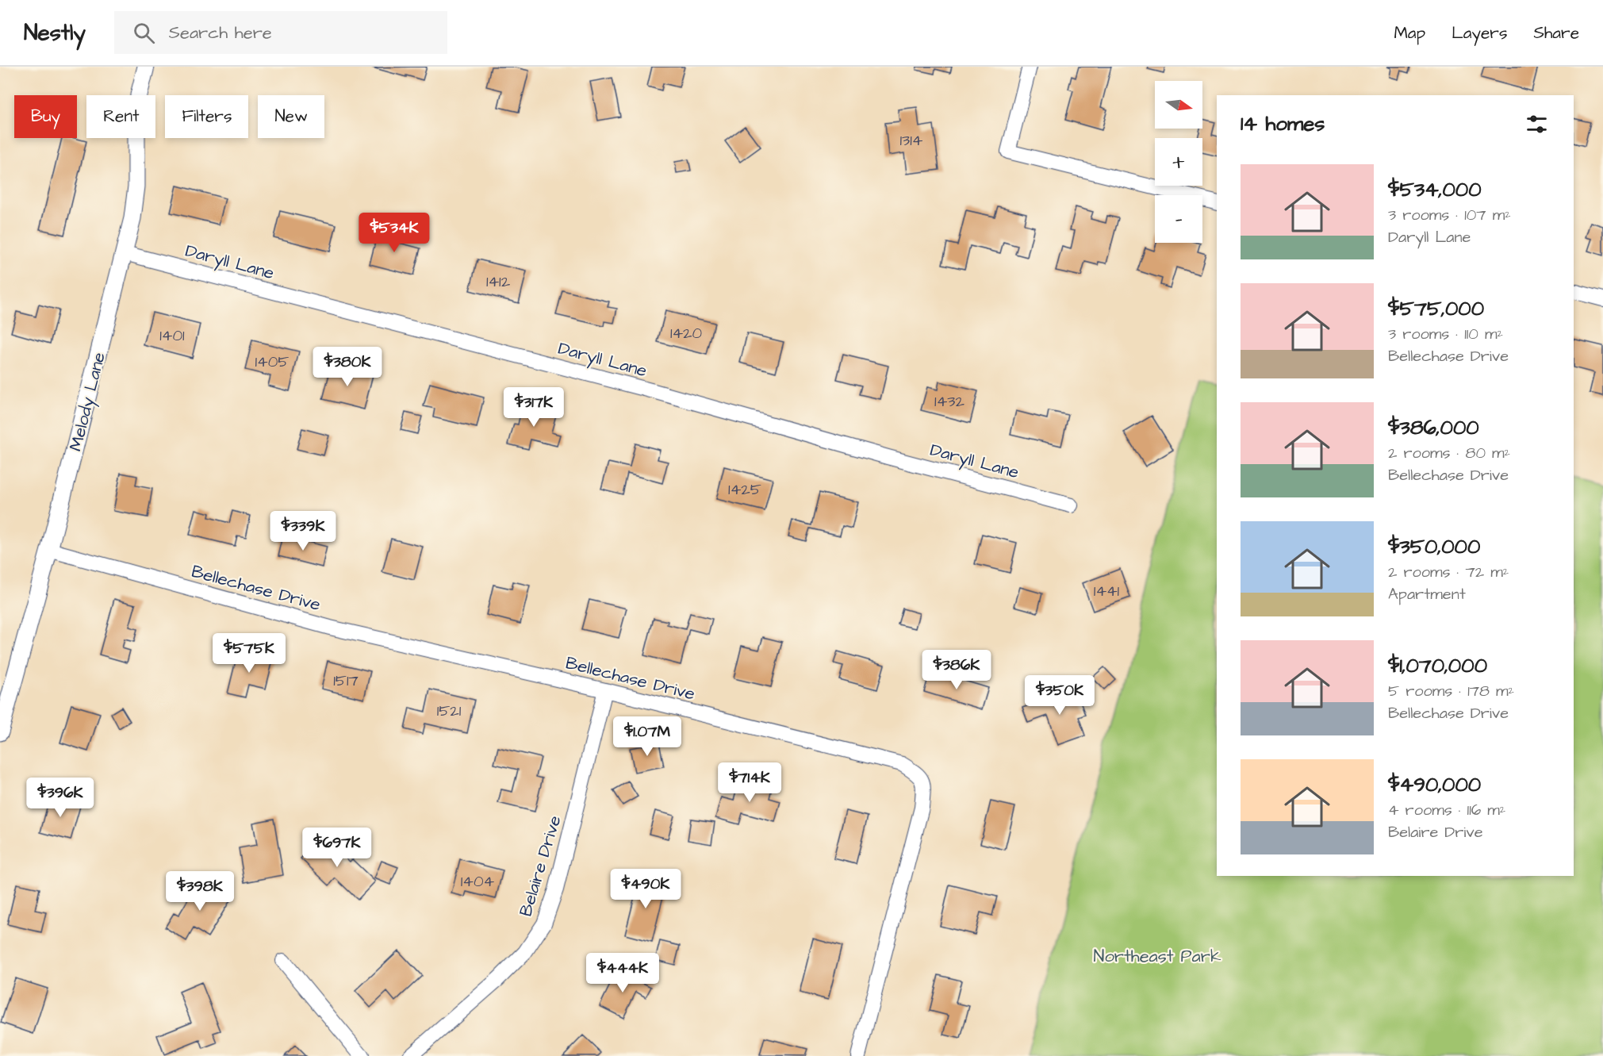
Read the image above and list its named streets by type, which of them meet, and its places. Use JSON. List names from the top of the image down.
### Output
{
  "streets": {
    "street": [
      "Daryll Lane",
      "Melody Lane",
      "Bellechase Drive",
      "Belaire Drive"
    ]
  },
  "crossings": [
    ["Daryll Lane", "Melody Lane"],
    ["Melody Lane", "Bellechase Drive"],
    ["Bellechase Drive", "Belaire Drive"]
  ],
  "parks": ["Northeast Park"],
  "house_numbers": [
    "1314",
    "1412",
    "1420",
    "1401",
    "1405",
    "1432",
    "1425",
    "1441",
    "1517",
    "1521",
    "1404"
  ],
  "north": "right",
  "page": {
    "header": "Nestly",
    "search": "Search here",
    "nav": ["Map", "Layers", "Share"],
    "map_buttons": ["+", "−"],
    "chip": [
      "Buy",
      "Rent",
      "Filters",
      "New"
    ],
    "heading": "14 homes",
    "list": [
      {
        "name": "$534,000",
        "note": "3 rooms · 107 m² · Daryll Lane"
      },
      {
        "name": "$575,000",
        "note": "3 rooms · 110 m² · Bellechase Drive"
      },
      {
        "name": "$386,000",
        "note": "2 rooms · 80 m² · Bellechase Drive"
      },
      {
        "name": "$350,000",
        "note": "2 rooms · 72 m² · Apartment"
      },
      {
        "name": "$1,070,000",
        "note": "5 rooms · 178 m² · Bellechase Drive"
      },
      {
        "name": "$490,000",
        "note": "4 rooms · 116 m² · Belaire Drive"
      }
    ],
    "price": [
      "$534K",
      "$380K",
      "$317K",
      "$339K",
      "$575K",
      "$386K",
      "$350K",
      "$1.07M",
      "$714K",
      "$396K",
      "$697K",
      "$490K",
      "$398K",
      "$444K"
    ]
  }
}
